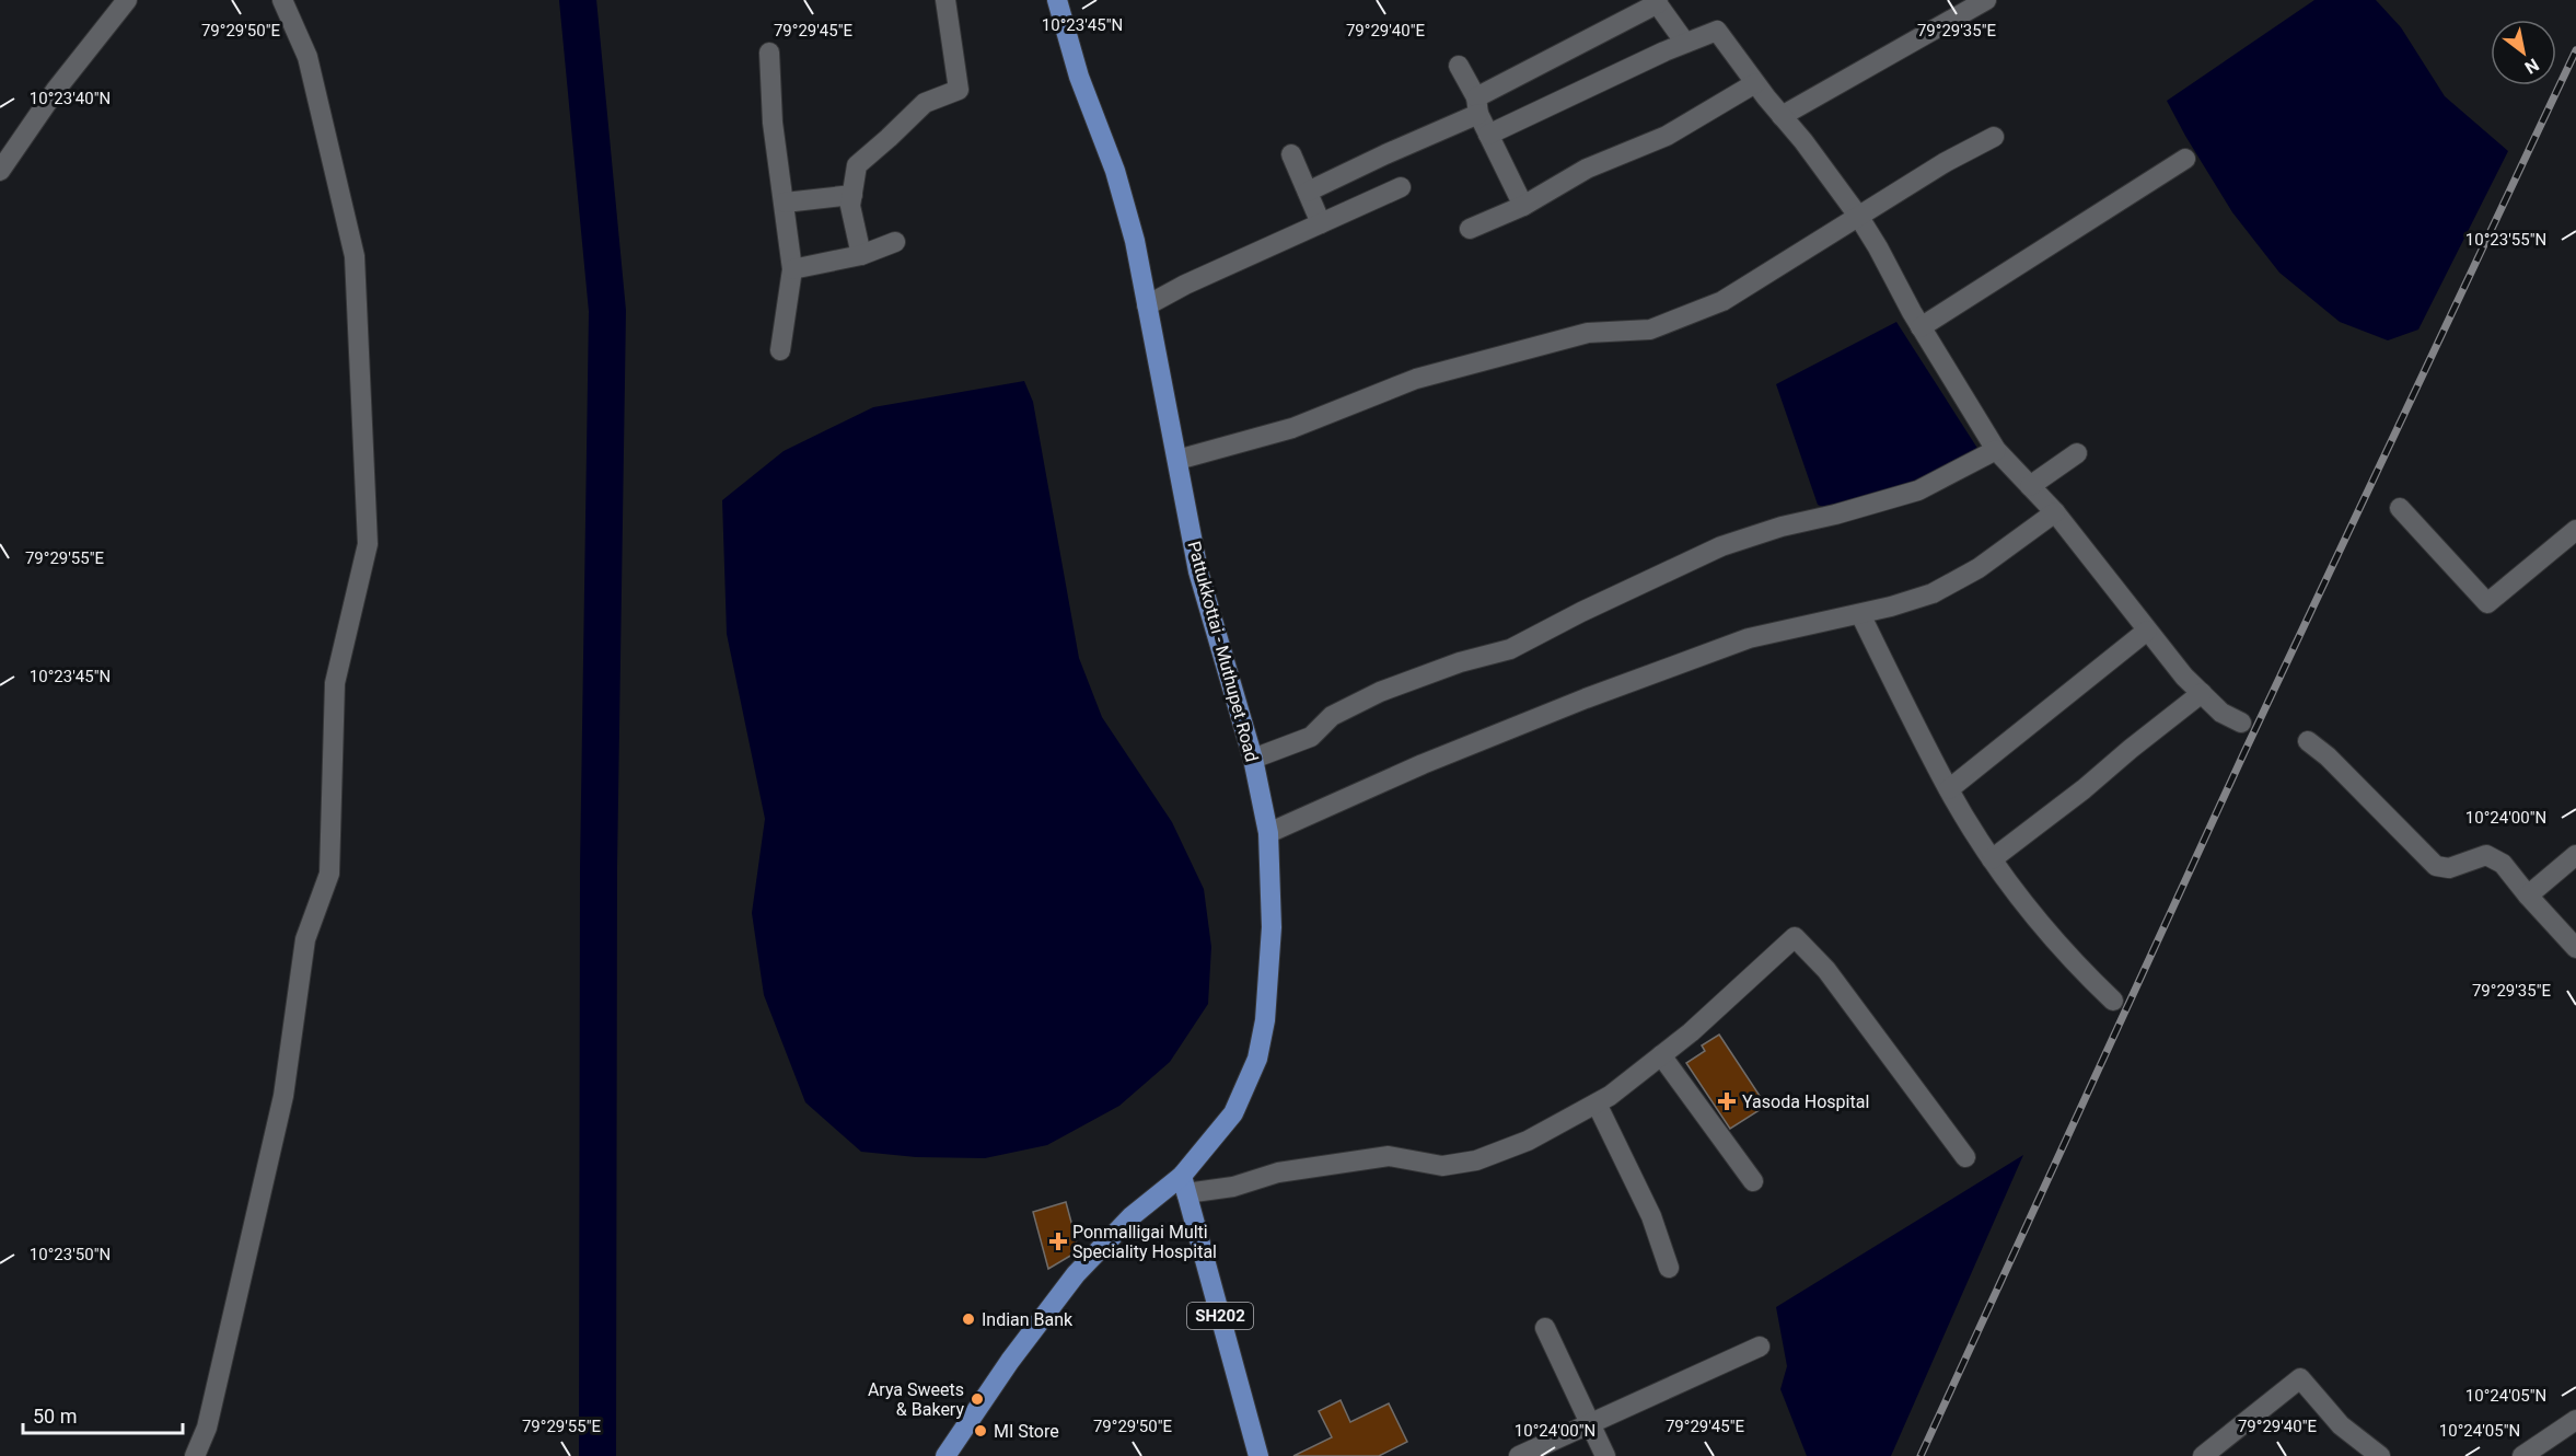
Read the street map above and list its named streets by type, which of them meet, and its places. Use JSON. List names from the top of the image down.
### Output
{
  "streets": {
    "main road": ["Pattukkottai - Muthupet Road", "SH202"]
  },
  "crossings": [
    ["Pattukkottai - Muthupet Road", "SH202"]
  ],
  "places": {
    "health": ["Yasoda Hospital", "Ponmalligai Multi Speciality Hospital"],
    "other": ["Indian Bank", "Arya Sweets & Bakery", "MI Store"]
  },
  "scale_bar": "50 m",
  "north": "bottom right",
  "coordinates": [
    "10°23'45\"N",
    "79°29'35\"E",
    "79°29'50\"E",
    "79°29'45\"E",
    "79°29'40\"E",
    "10°23'40\"N",
    "10°23'55\"N",
    "79°29'55\"E",
    "10°24'00\"N",
    "10°23'50\"N",
    "10°24'05\"N"
  ]
}
